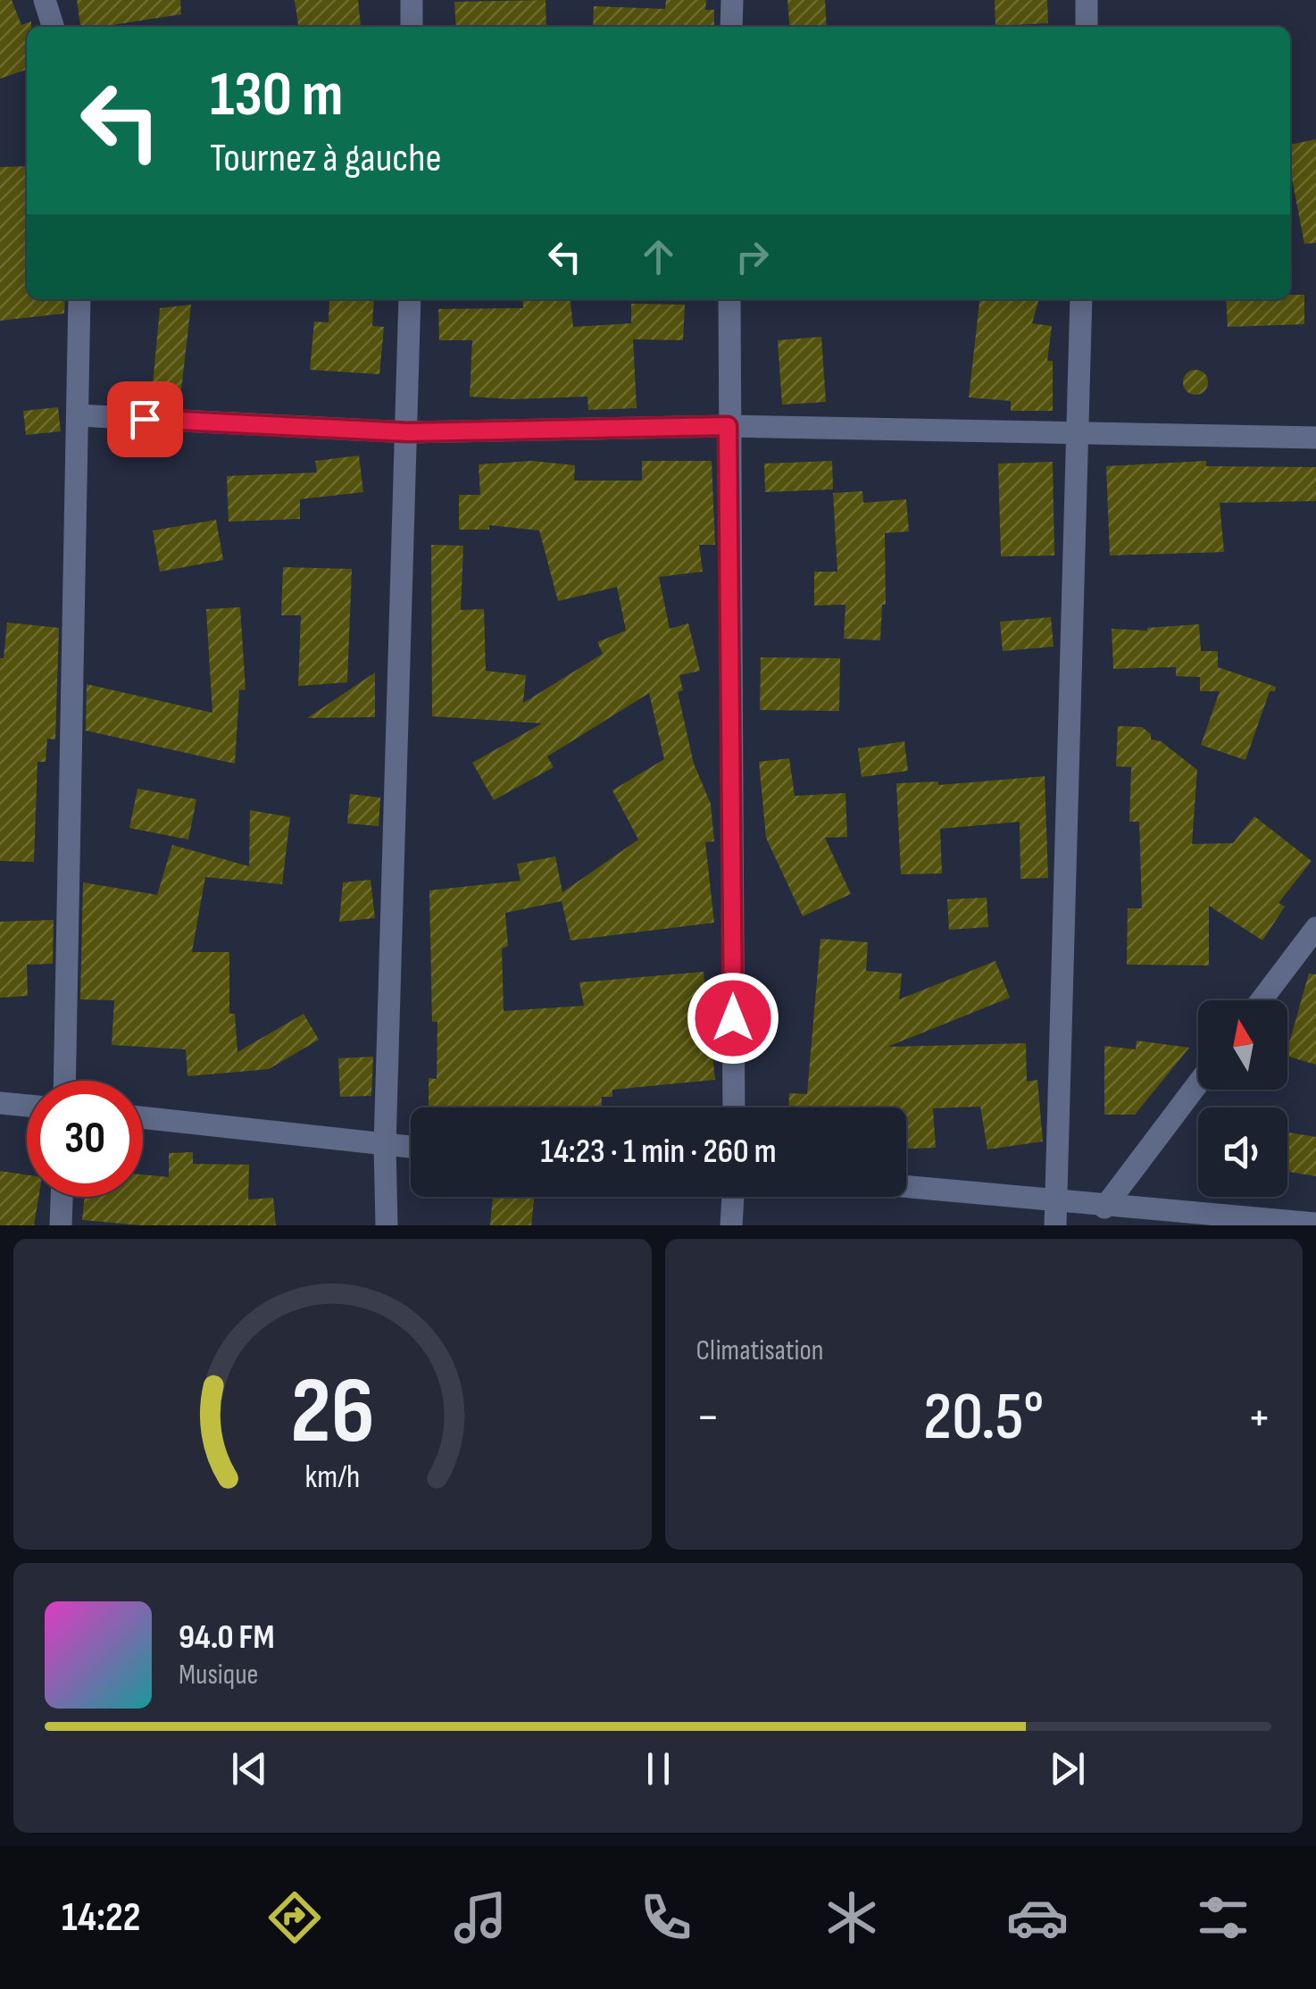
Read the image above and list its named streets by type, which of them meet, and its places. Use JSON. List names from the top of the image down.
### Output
{
  "north": "top",
  "page": {
    "turn": ["130 m", "Tournez à gauche"],
    "limit": "30",
    "trip": "14:23 · 1 min · 260 m",
    "tile": "Climatisation",
    "heat": ["−", "20.5°", "+"],
    "song": ["94.0 FM", "Musique"],
    "tabs": "14:22",
    "gauge": ["26", "km/h"]
  }
}
